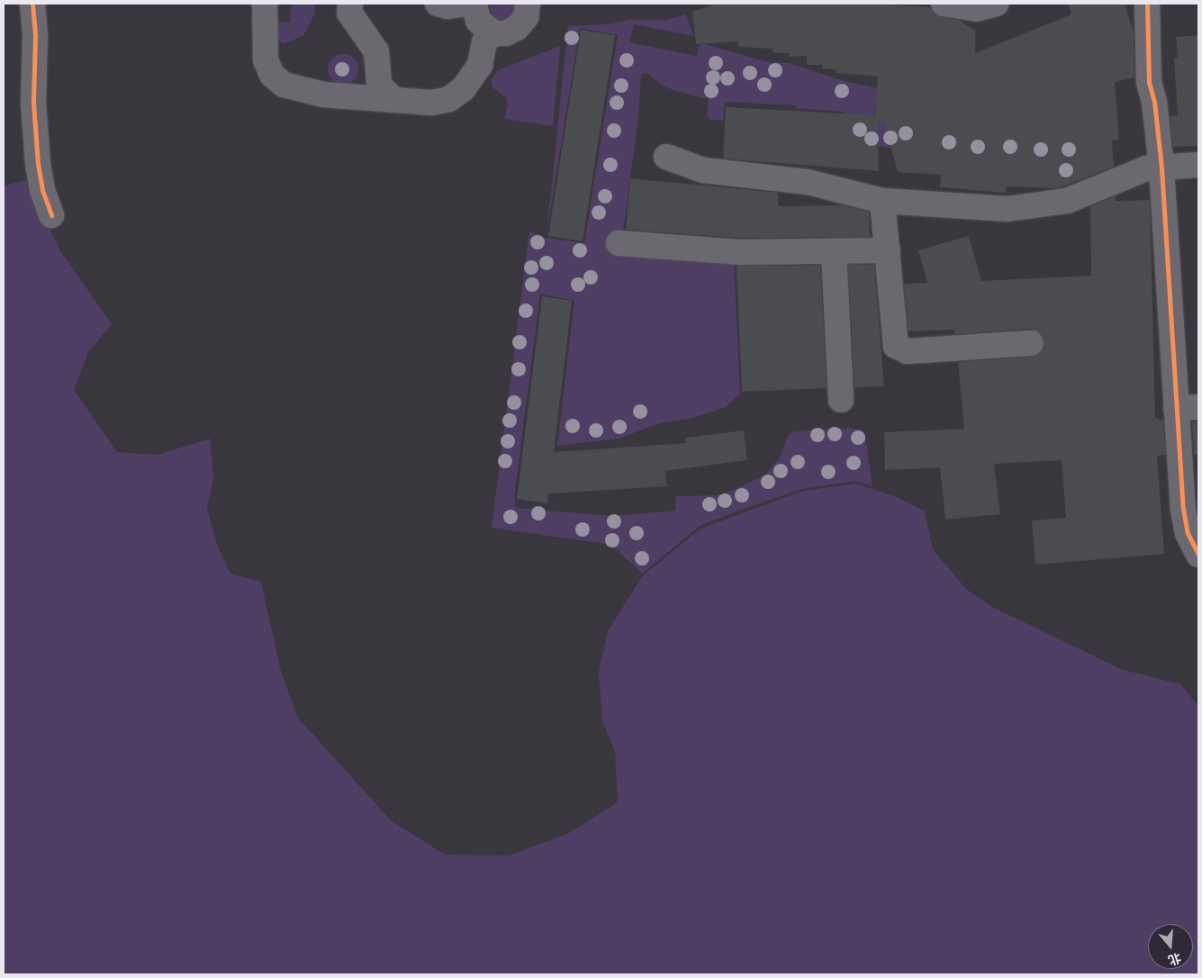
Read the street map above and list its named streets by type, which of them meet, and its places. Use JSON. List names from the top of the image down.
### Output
{
  "north": "bottom"
}
